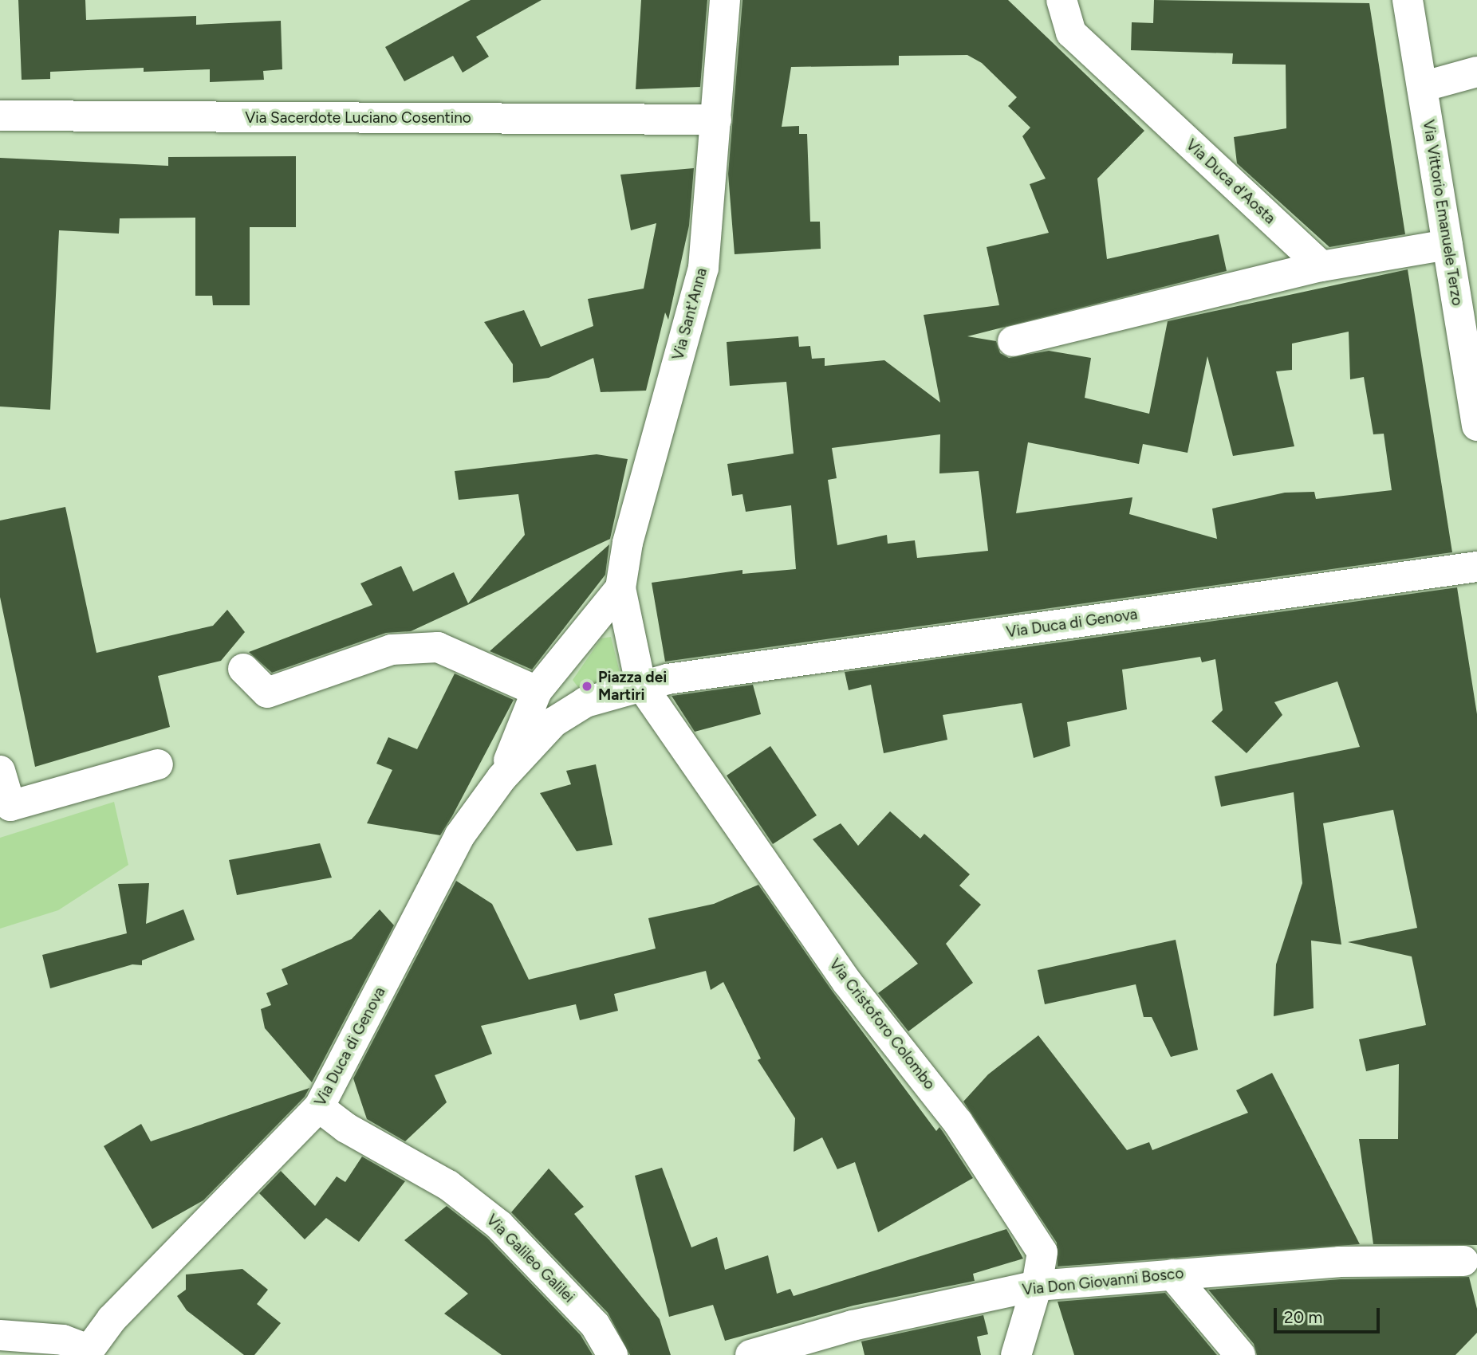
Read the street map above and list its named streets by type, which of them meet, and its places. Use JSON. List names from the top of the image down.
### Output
{
  "streets": {
    "street": [
      "Via Sacerdote Luciano Cosentino",
      "Via Duca d'Aosta",
      "Via Vittorio Emanuele Terzo",
      "Via Sant'Anna",
      "Via Duca di Genova",
      "Via Cristoforo Colombo",
      "Via Galileo Galilei",
      "Via Don Giovanni Bosco"
    ]
  },
  "crossings": [
    ["Via Sacerdote Luciano Cosentino", "Via Sant'Anna"],
    ["Via Duca di Genova", "Via Cristoforo Colombo"],
    ["Via Duca di Genova", "Via Galileo Galilei"],
    ["Via Cristoforo Colombo", "Via Don Giovanni Bosco"]
  ],
  "places": ["Piazza dei Martiri"],
  "scale_bar": "20 m"
}
